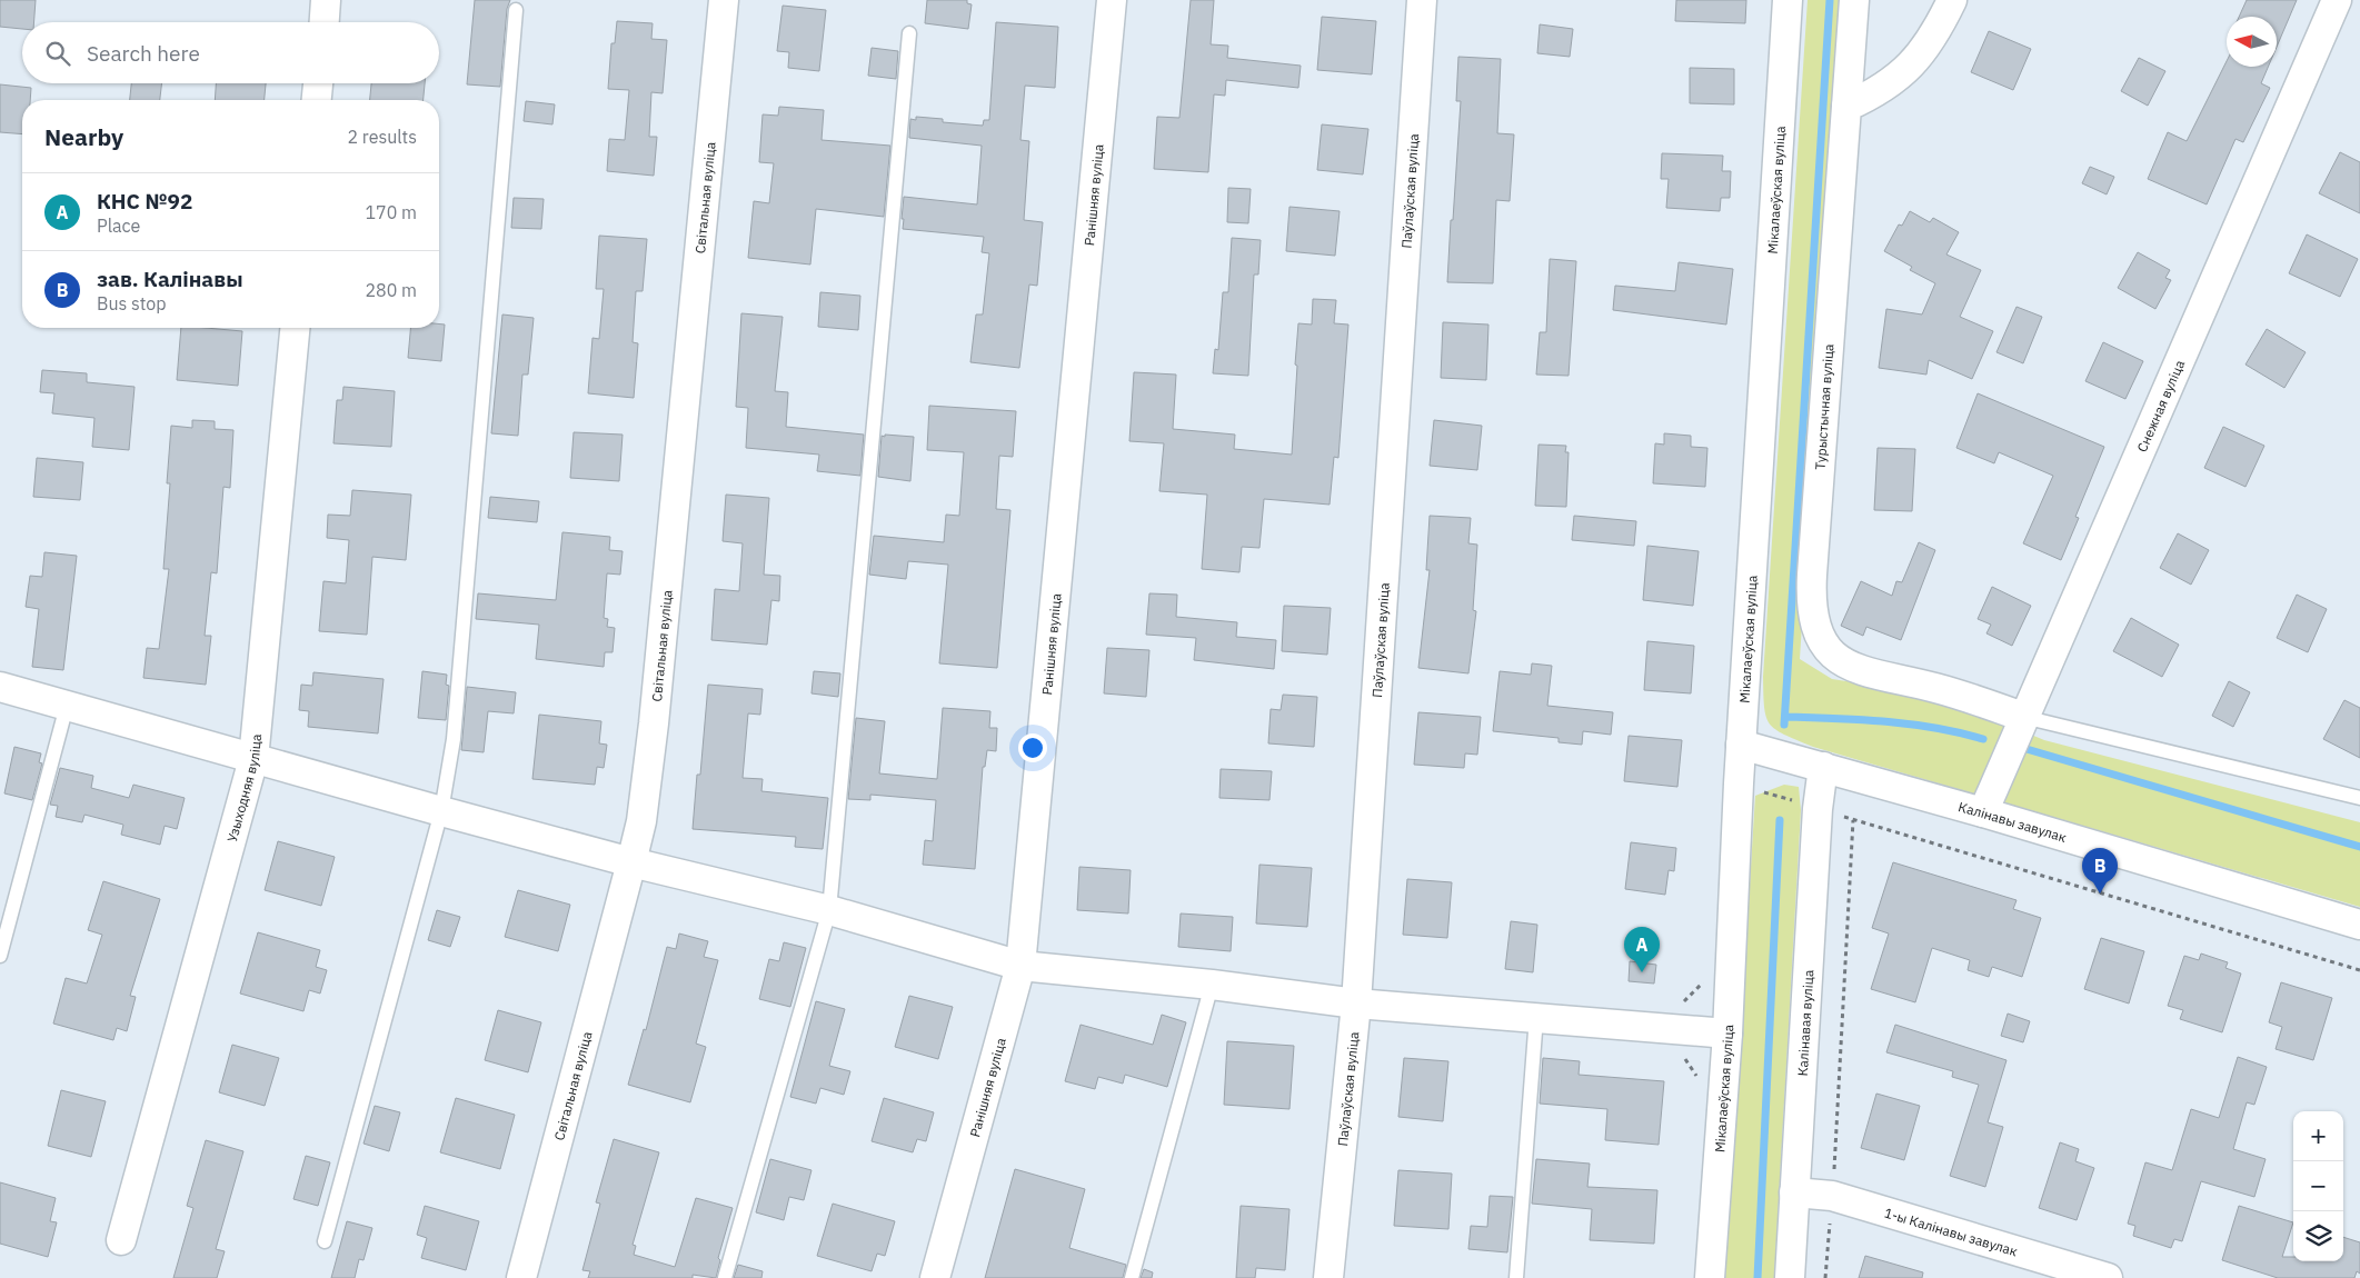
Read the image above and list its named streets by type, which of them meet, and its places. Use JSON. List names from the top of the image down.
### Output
{
  "streets": {
    "street": [
      "Паўлаўская вуліца",
      "Мікалаеўская вуліца",
      "Ранішняя вуліца",
      "Світальная вуліца",
      "Снежная вуліца",
      "Турыстычная вуліца",
      "Узыходняя вуліца",
      "Калінавы завулак",
      "Калінавая вуліца",
      "1-ы Калінавы завулак"
    ]
  },
  "crossings": [
    ["Мікалаеўская вуліца", "Калінавы завулак"],
    ["Снежная вуліца", "Турыстычная вуліца"],
    ["Снежная вуліца", "Калінавы завулак"],
    ["Калінавы завулак", "Калінавая вуліца"],
    ["Калінавая вуліца", "1-ы Калінавы завулак"]
  ],
  "north": "left",
  "page": {
    "search": "Search here",
    "heading": ["Nearby", "2 results"],
    "list": [
      {
        "mark": "A",
        "name": "КНС №92",
        "note": "Place",
        "value": "170 m"
      },
      {
        "mark": "B",
        "name": "зав. Калінавы",
        "note": "Bus stop",
        "value": "280 m"
      }
    ],
    "pins": ["B", "A"],
    "map_buttons": ["+", "−"]
  }
}
